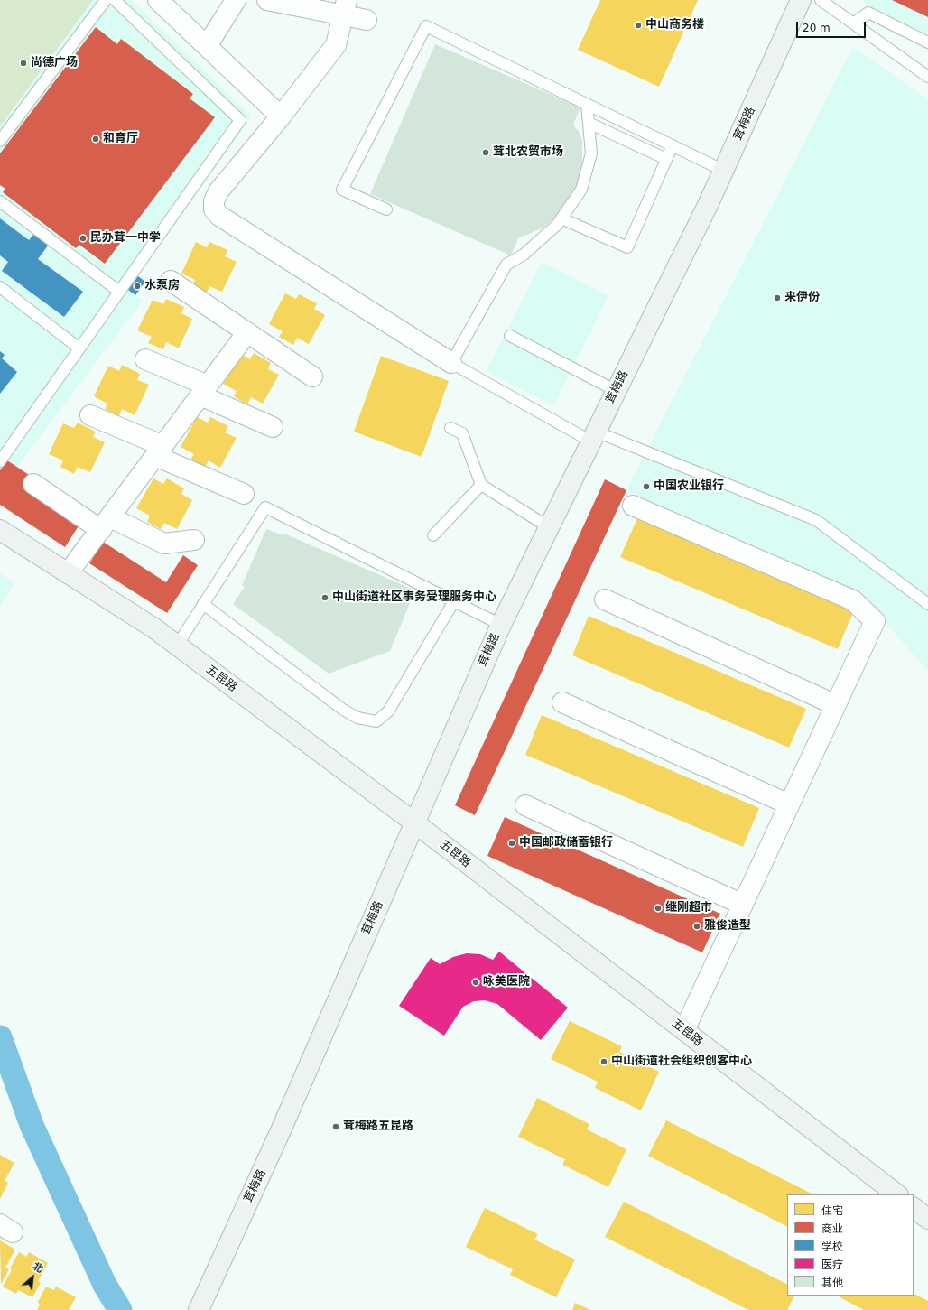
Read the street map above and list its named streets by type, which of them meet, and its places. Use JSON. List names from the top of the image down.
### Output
{
  "streets": {
    "street": ["茸梅路", "五昆路"]
  },
  "crossings": [
    ["茸梅路", "五昆路"]
  ],
  "places": [
    "中山商务楼",
    "尚德广场",
    "和育厅",
    "茸北农贸市场",
    "民办茸一中学",
    "水泵房",
    "来伊份",
    "中国农业银行",
    "中山街道社区事务受理服务中心",
    "中国邮政储蓄银行",
    "继刚超市",
    "雅俊造型",
    "咏美医院",
    "中山街道社会组织创客中心",
    "茸梅路五昆路"
  ],
  "legend": [
    "住宅",
    "商业",
    "学校",
    "医疗",
    "其他"
  ],
  "scale_bar": "20 m",
  "north": "top right"
}
